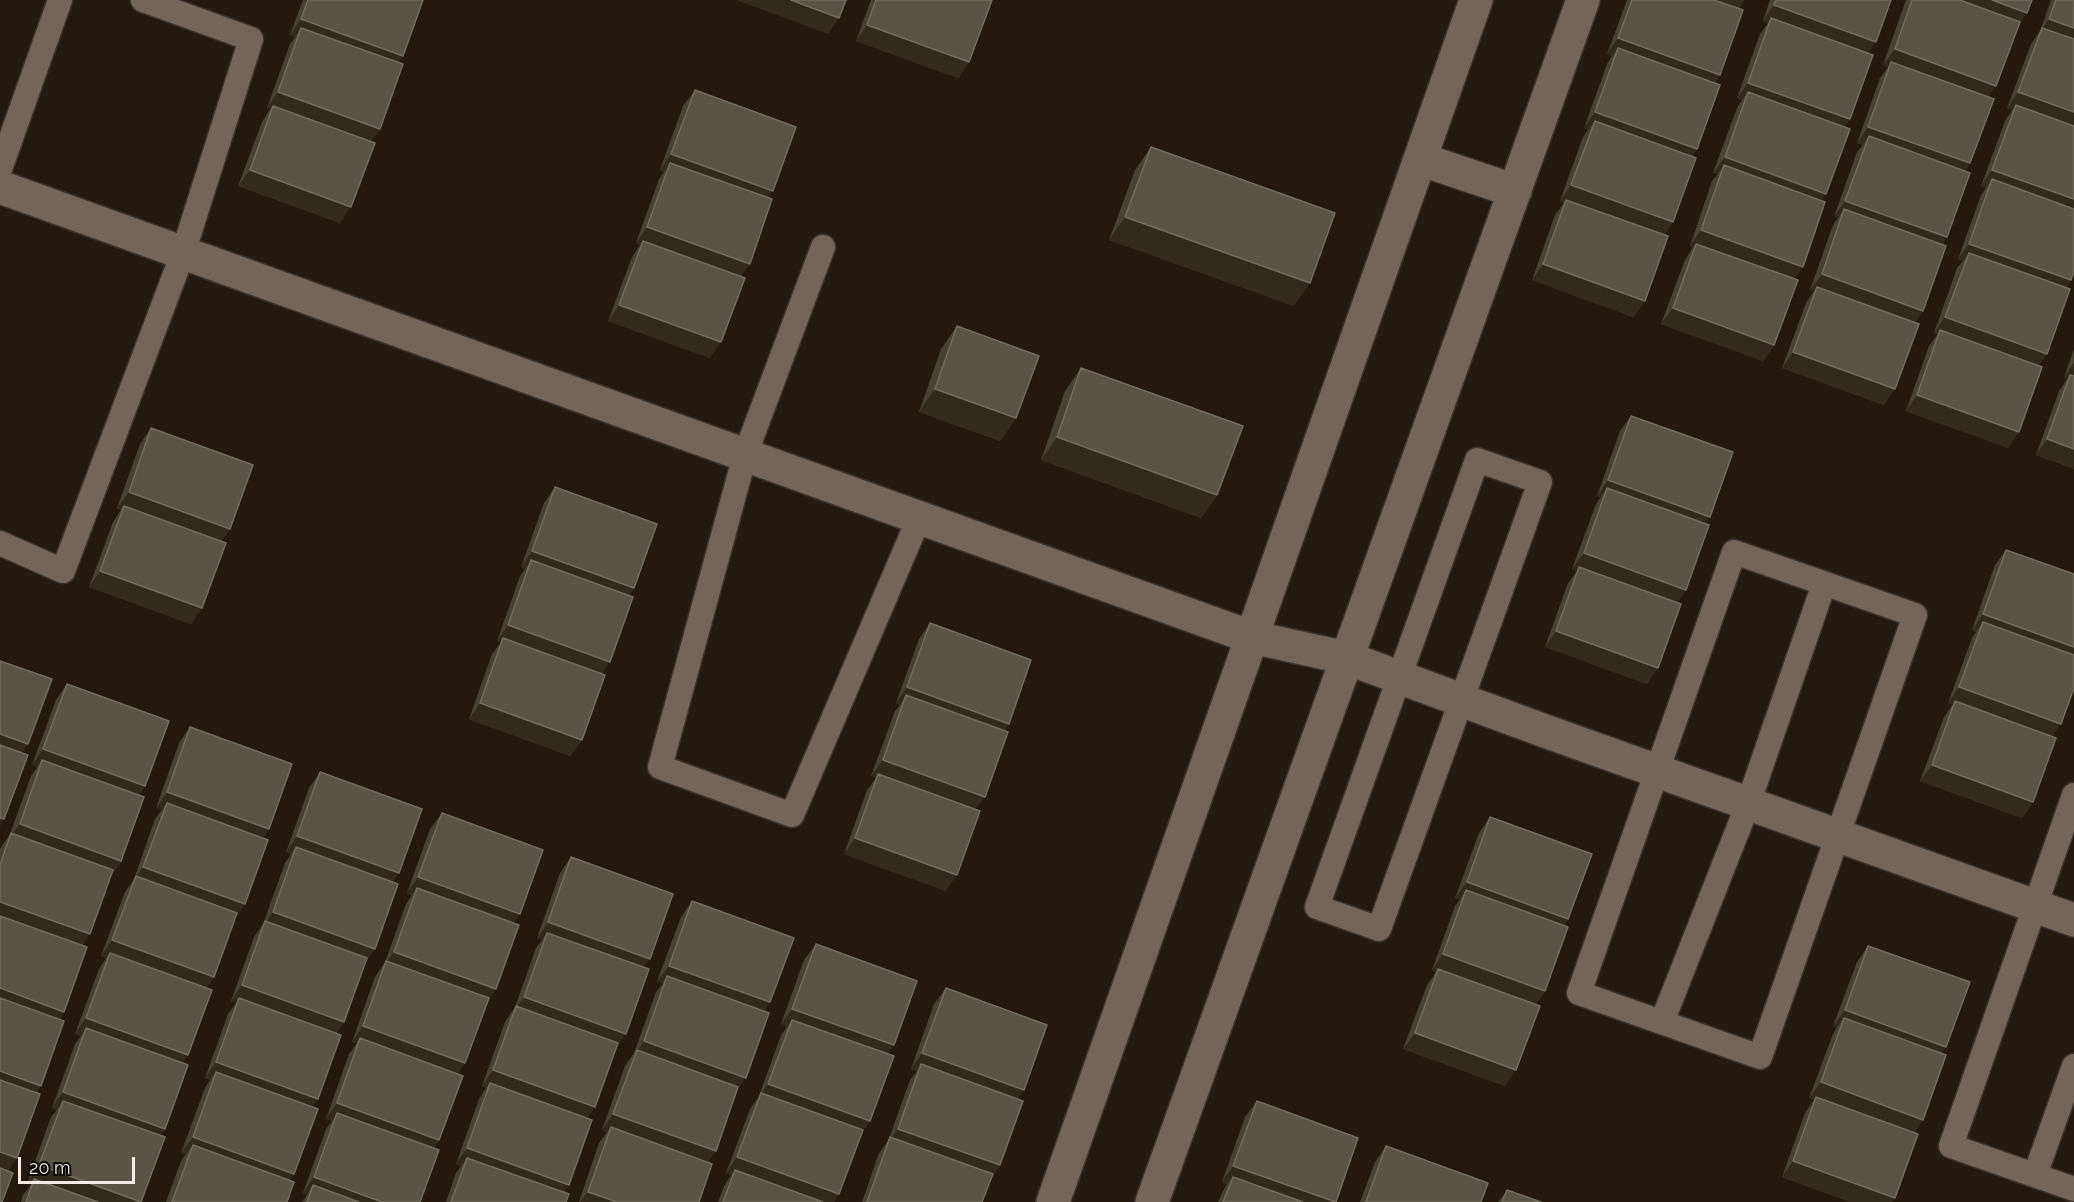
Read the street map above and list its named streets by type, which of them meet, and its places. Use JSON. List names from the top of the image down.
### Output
{
  "scale_bar": "20 m"
}
